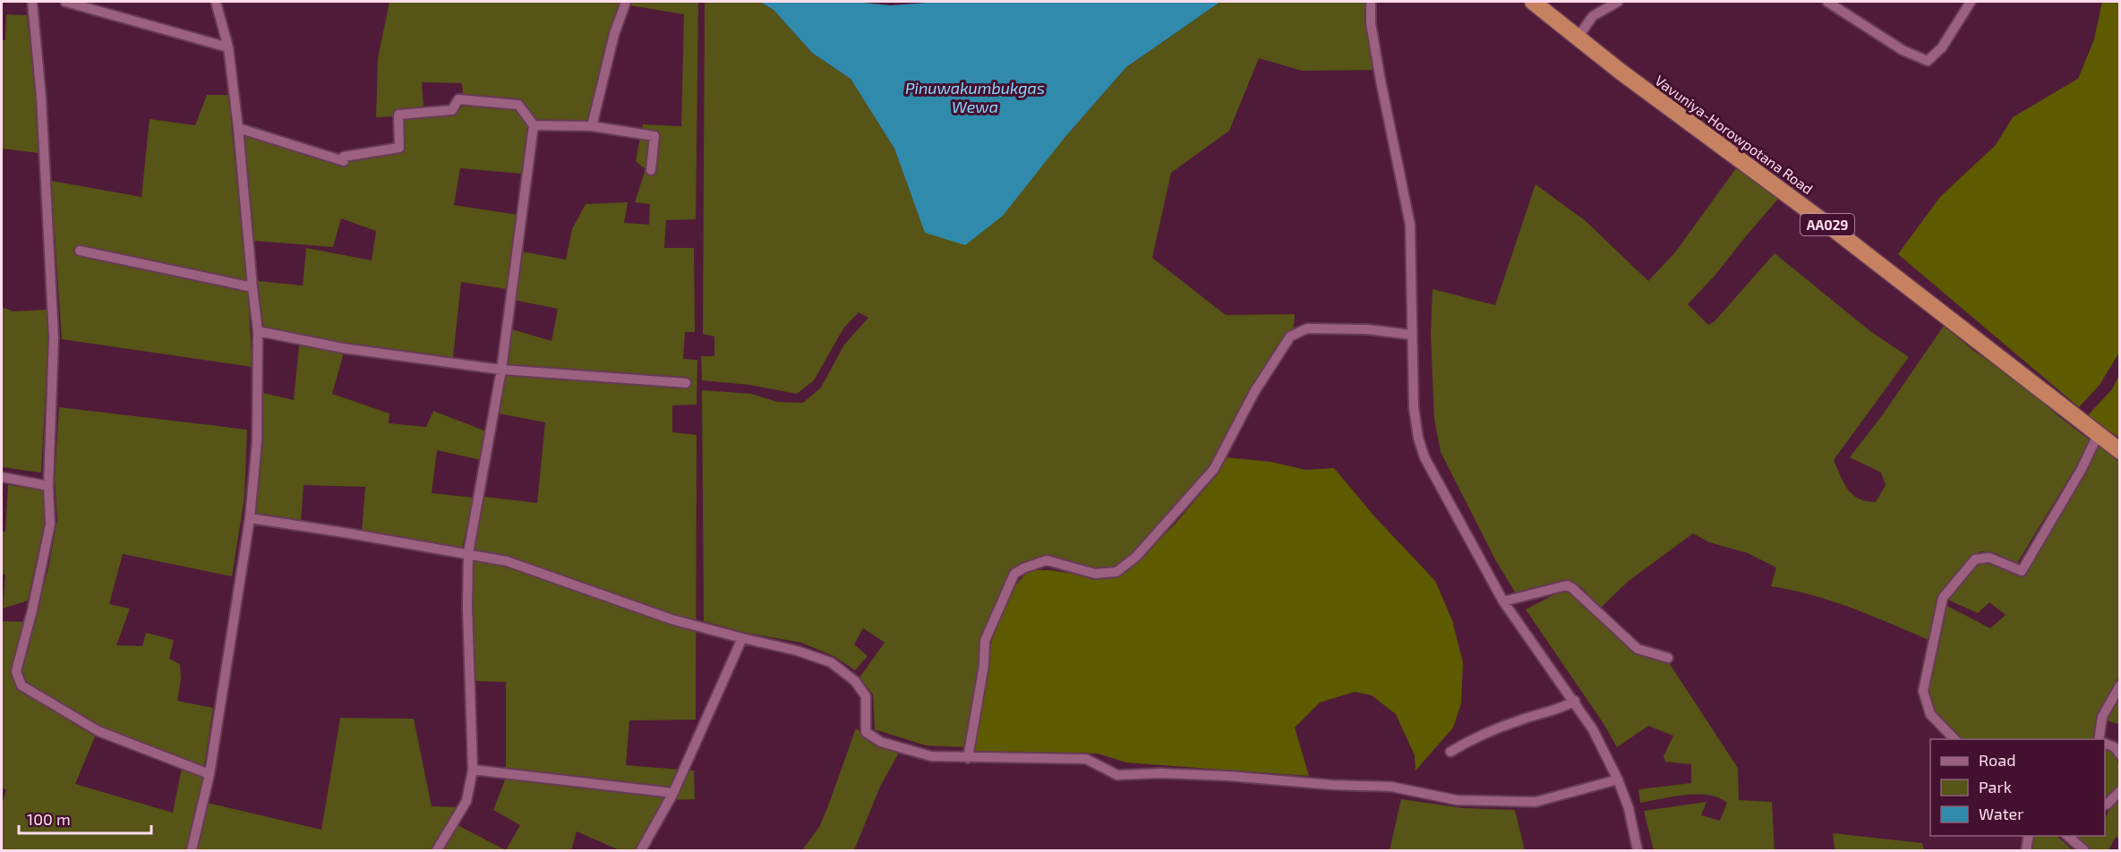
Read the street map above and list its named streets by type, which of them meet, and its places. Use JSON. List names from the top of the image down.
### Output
{
  "streets": {
    "highway": ["Vavuniya-Horowpotana Road", "AA029"]
  },
  "water": ["Pinuwakumbukgas Wewa"],
  "legend": ["Road", "Park", "Water"],
  "scale_bar": "100 m"
}
